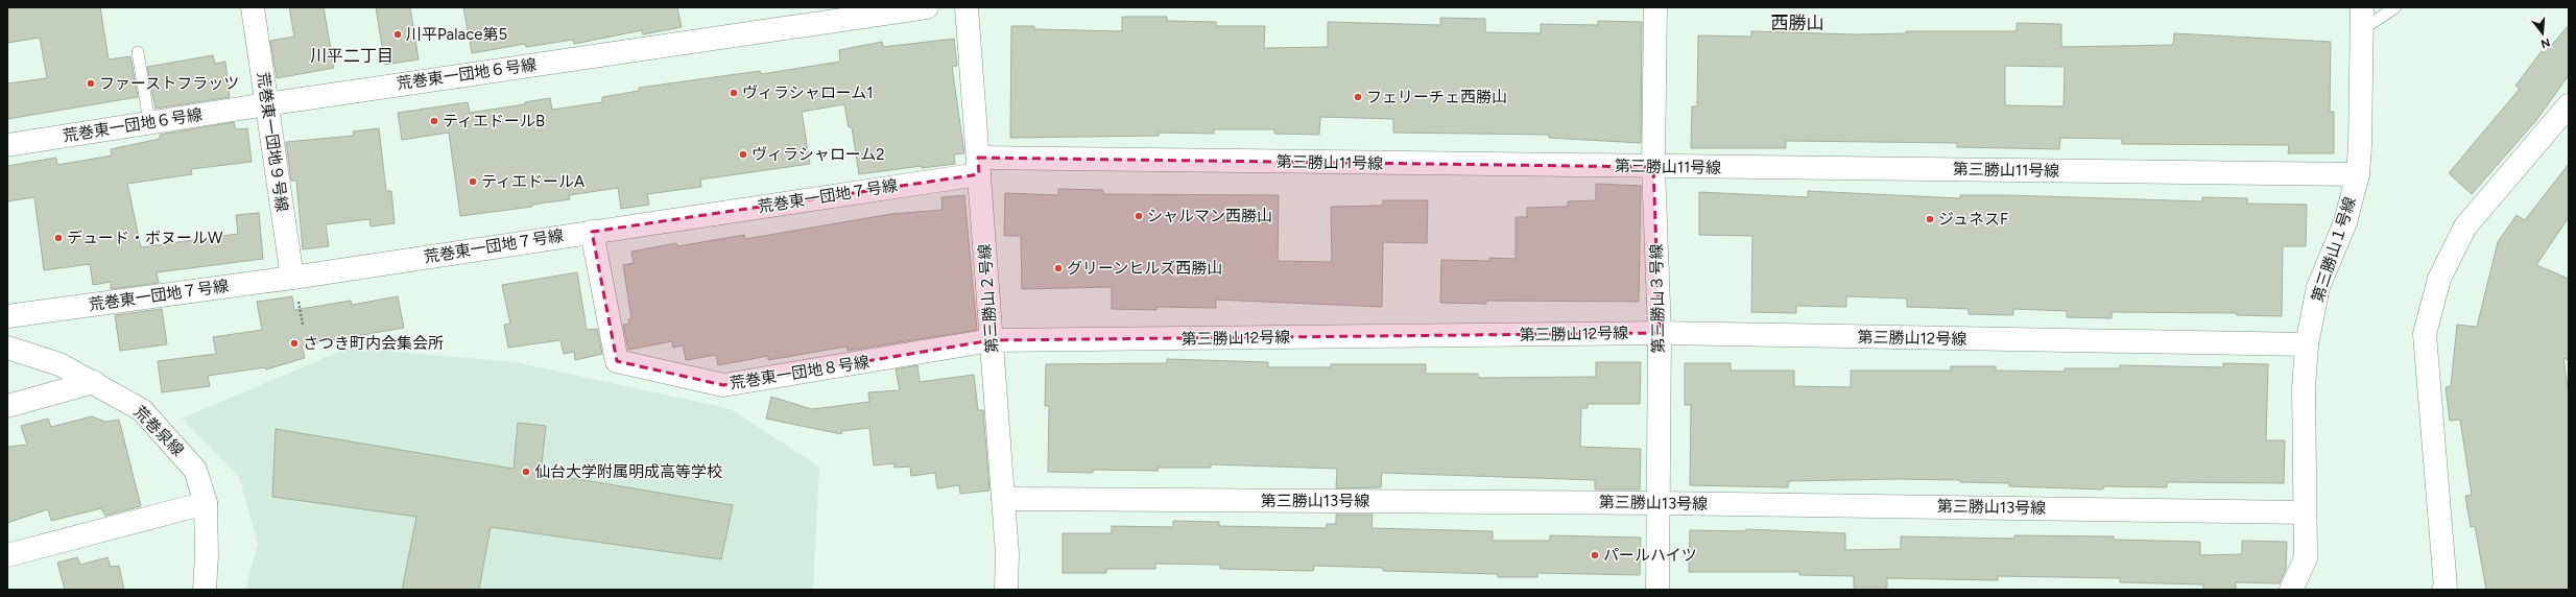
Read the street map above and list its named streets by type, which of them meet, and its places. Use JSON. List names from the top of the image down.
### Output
{
  "streets": {
    "street": [
      "荒巻東一団地６号線",
      "荒巻東一団地９号線",
      "第三勝山11号線",
      "荒巻東一団地７号線",
      "第三勝山１号線",
      "第三勝山２号線",
      "第三勝山３号線",
      "第三勝山12号線",
      "荒巻東一団地８号線",
      "荒巻泉線",
      "第三勝山13号線"
    ]
  },
  "crossings": [
    ["荒巻東一団地６号線", "荒巻東一団地９号線"],
    ["荒巻東一団地９号線", "荒巻東一団地７号線"],
    ["第三勝山11号線", "荒巻東一団地７号線"],
    ["第三勝山11号線", "第三勝山１号線"],
    ["第三勝山11号線", "第三勝山２号線"],
    ["第三勝山11号線", "第三勝山３号線"],
    ["荒巻東一団地７号線", "第三勝山２号線"],
    ["荒巻東一団地７号線", "荒巻東一団地８号線"],
    ["第三勝山１号線", "第三勝山12号線"],
    ["第三勝山１号線", "第三勝山13号線"],
    ["第三勝山２号線", "第三勝山12号線"],
    ["第三勝山２号線", "荒巻東一団地８号線"],
    ["第三勝山２号線", "第三勝山13号線"],
    ["第三勝山３号線", "第三勝山12号線"],
    ["第三勝山３号線", "第三勝山13号線"],
    ["第三勝山12号線", "荒巻東一団地８号線"]
  ],
  "districts": ["西勝山", "川平二丁目"],
  "places": [
    "川平Palace第5",
    "ファーストフラッツ",
    "ヴィラシャローム1",
    "フェリーチェ西勝山",
    "ティエドールB",
    "ヴィラシャローム2",
    "ティエドールA",
    "シャルマン西勝山",
    "ジュネスF",
    "デュード・ボヌールW",
    "グリーンヒルズ西勝山",
    "さつき町内会集会所",
    "仙台大学附属明成高等学校",
    "パールハイツ"
  ],
  "north": "bottom"
}
